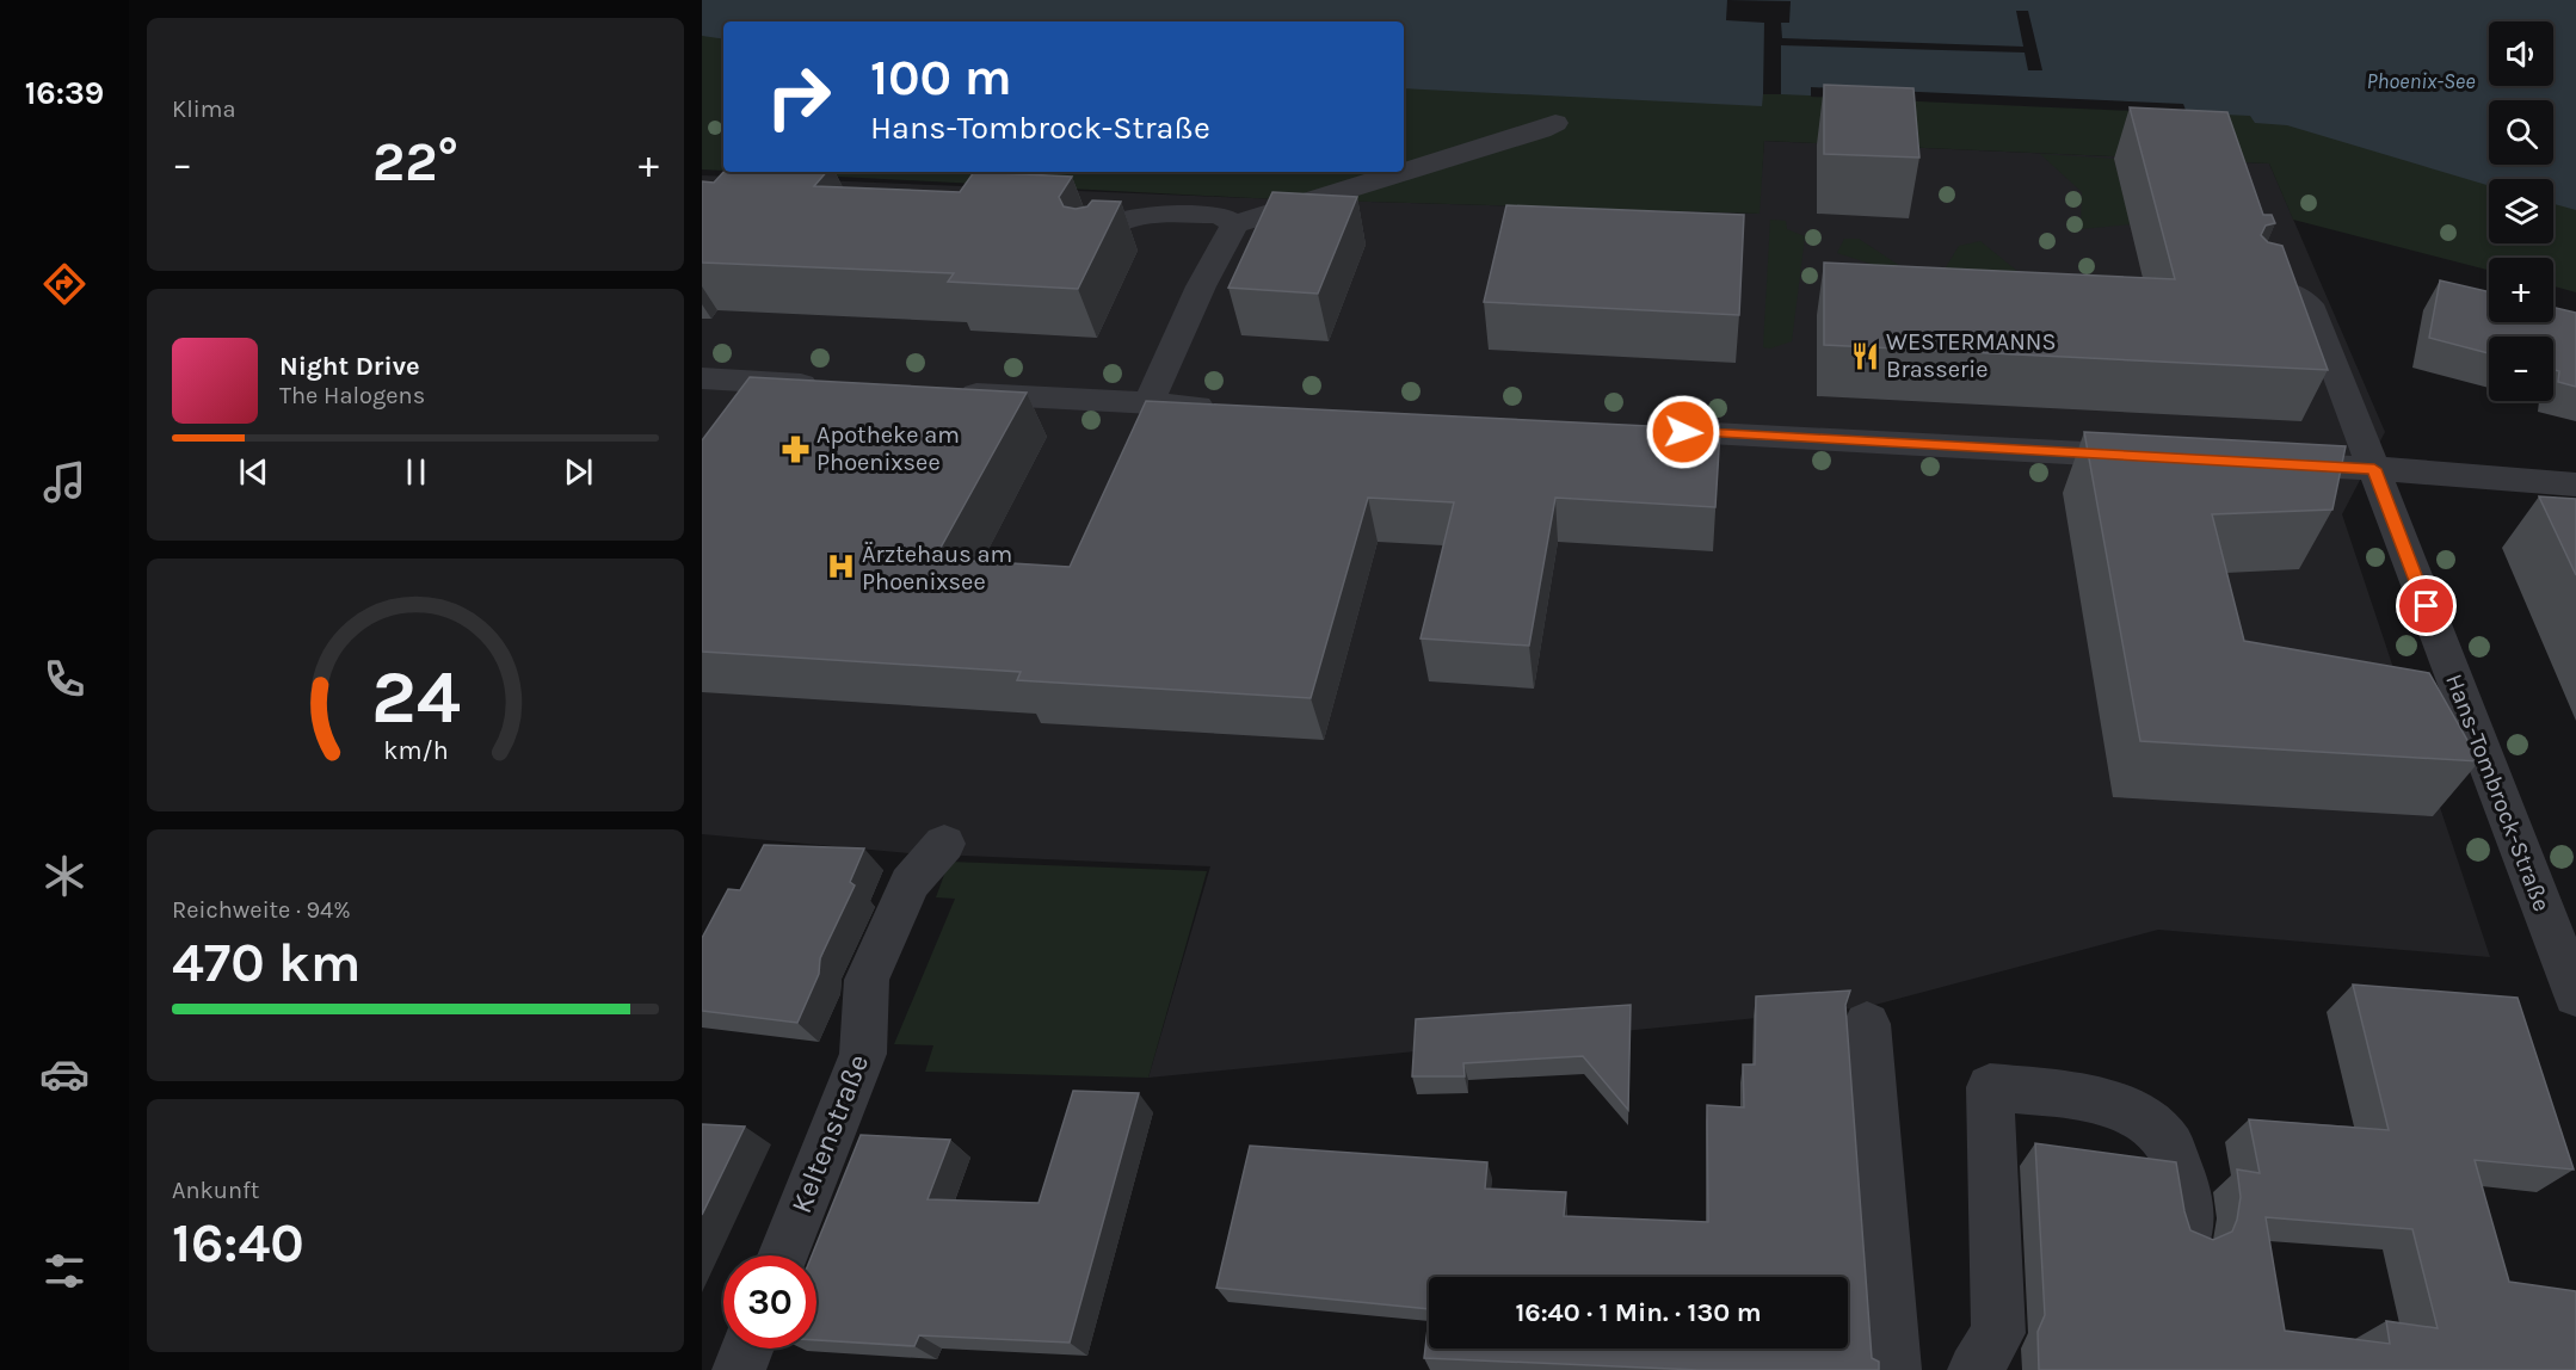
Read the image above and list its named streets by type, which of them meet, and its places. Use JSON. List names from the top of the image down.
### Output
{
  "streets": {
    "street": ["Hans-Tombrock-Straße", "Keltenstraße"]
  },
  "water": ["Phoenix-See"],
  "places": {
    "restaurant": ["WESTERMANNS Brasserie"],
    "pharmacy": ["Apotheke am Phoenixsee"],
    "hospital": ["Ärztehaus am Phoenixsee"]
  },
  "page": {
    "tabs": "16:39",
    "tile": [
      "Klima",
      ["Reichweite · 94%", "470 km"],
      ["Ankunft", "16:40"]
    ],
    "map_buttons": ["+", "−"],
    "turn": ["100 m", "Hans-Tombrock-Straße"],
    "heat": ["−", "22°", "+"],
    "song": ["Night Drive", "The Halogens"],
    "limit": "30",
    "trip": "16:40 · 1 Min. · 130 m",
    "gauge": ["24", "km/h"]
  }
}
